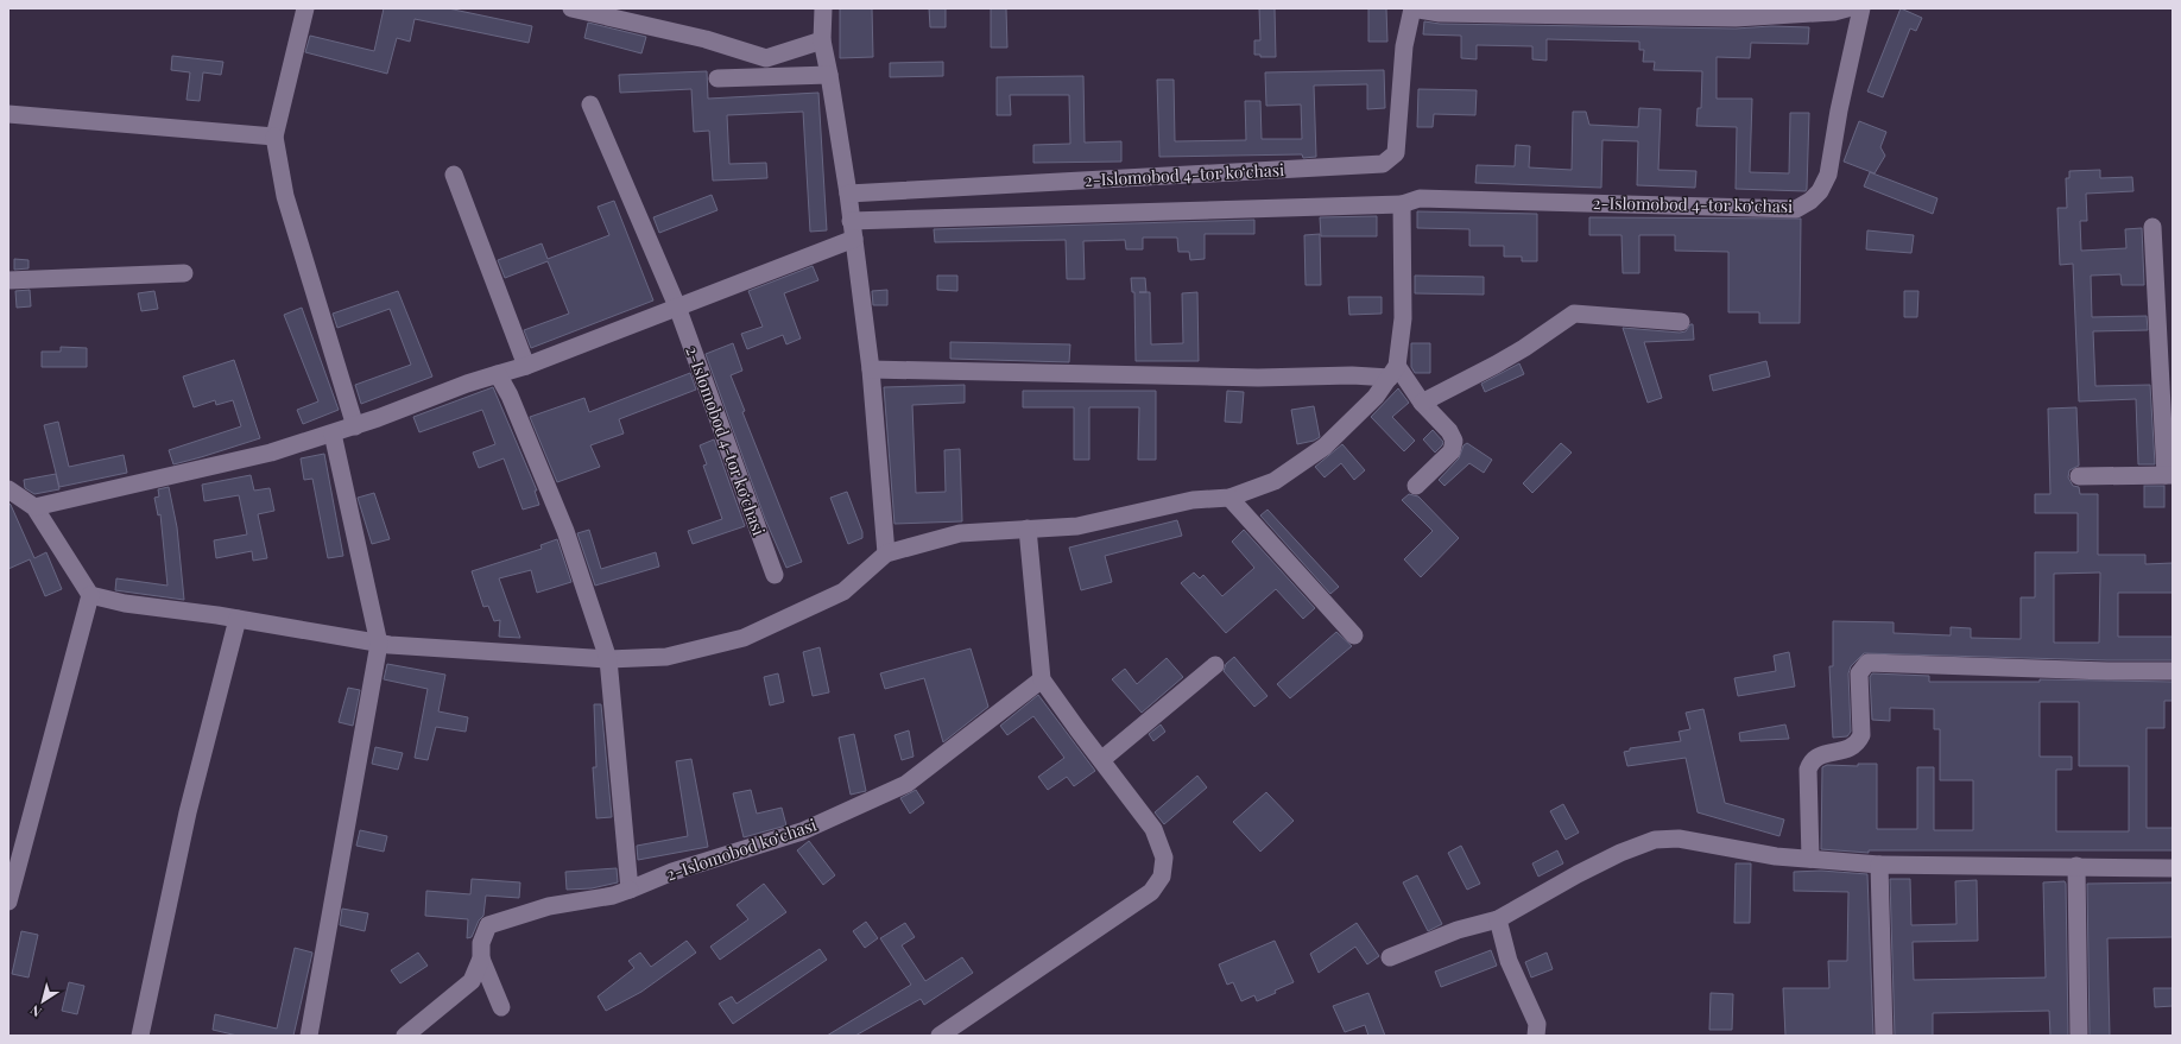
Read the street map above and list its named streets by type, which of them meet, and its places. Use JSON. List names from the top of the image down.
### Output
{
  "streets": {
    "street": ["2-Islomobod 4-tor koʻchasi", "2-Islomobod koʻchasi"]
  },
  "north": "bottom left"
}
